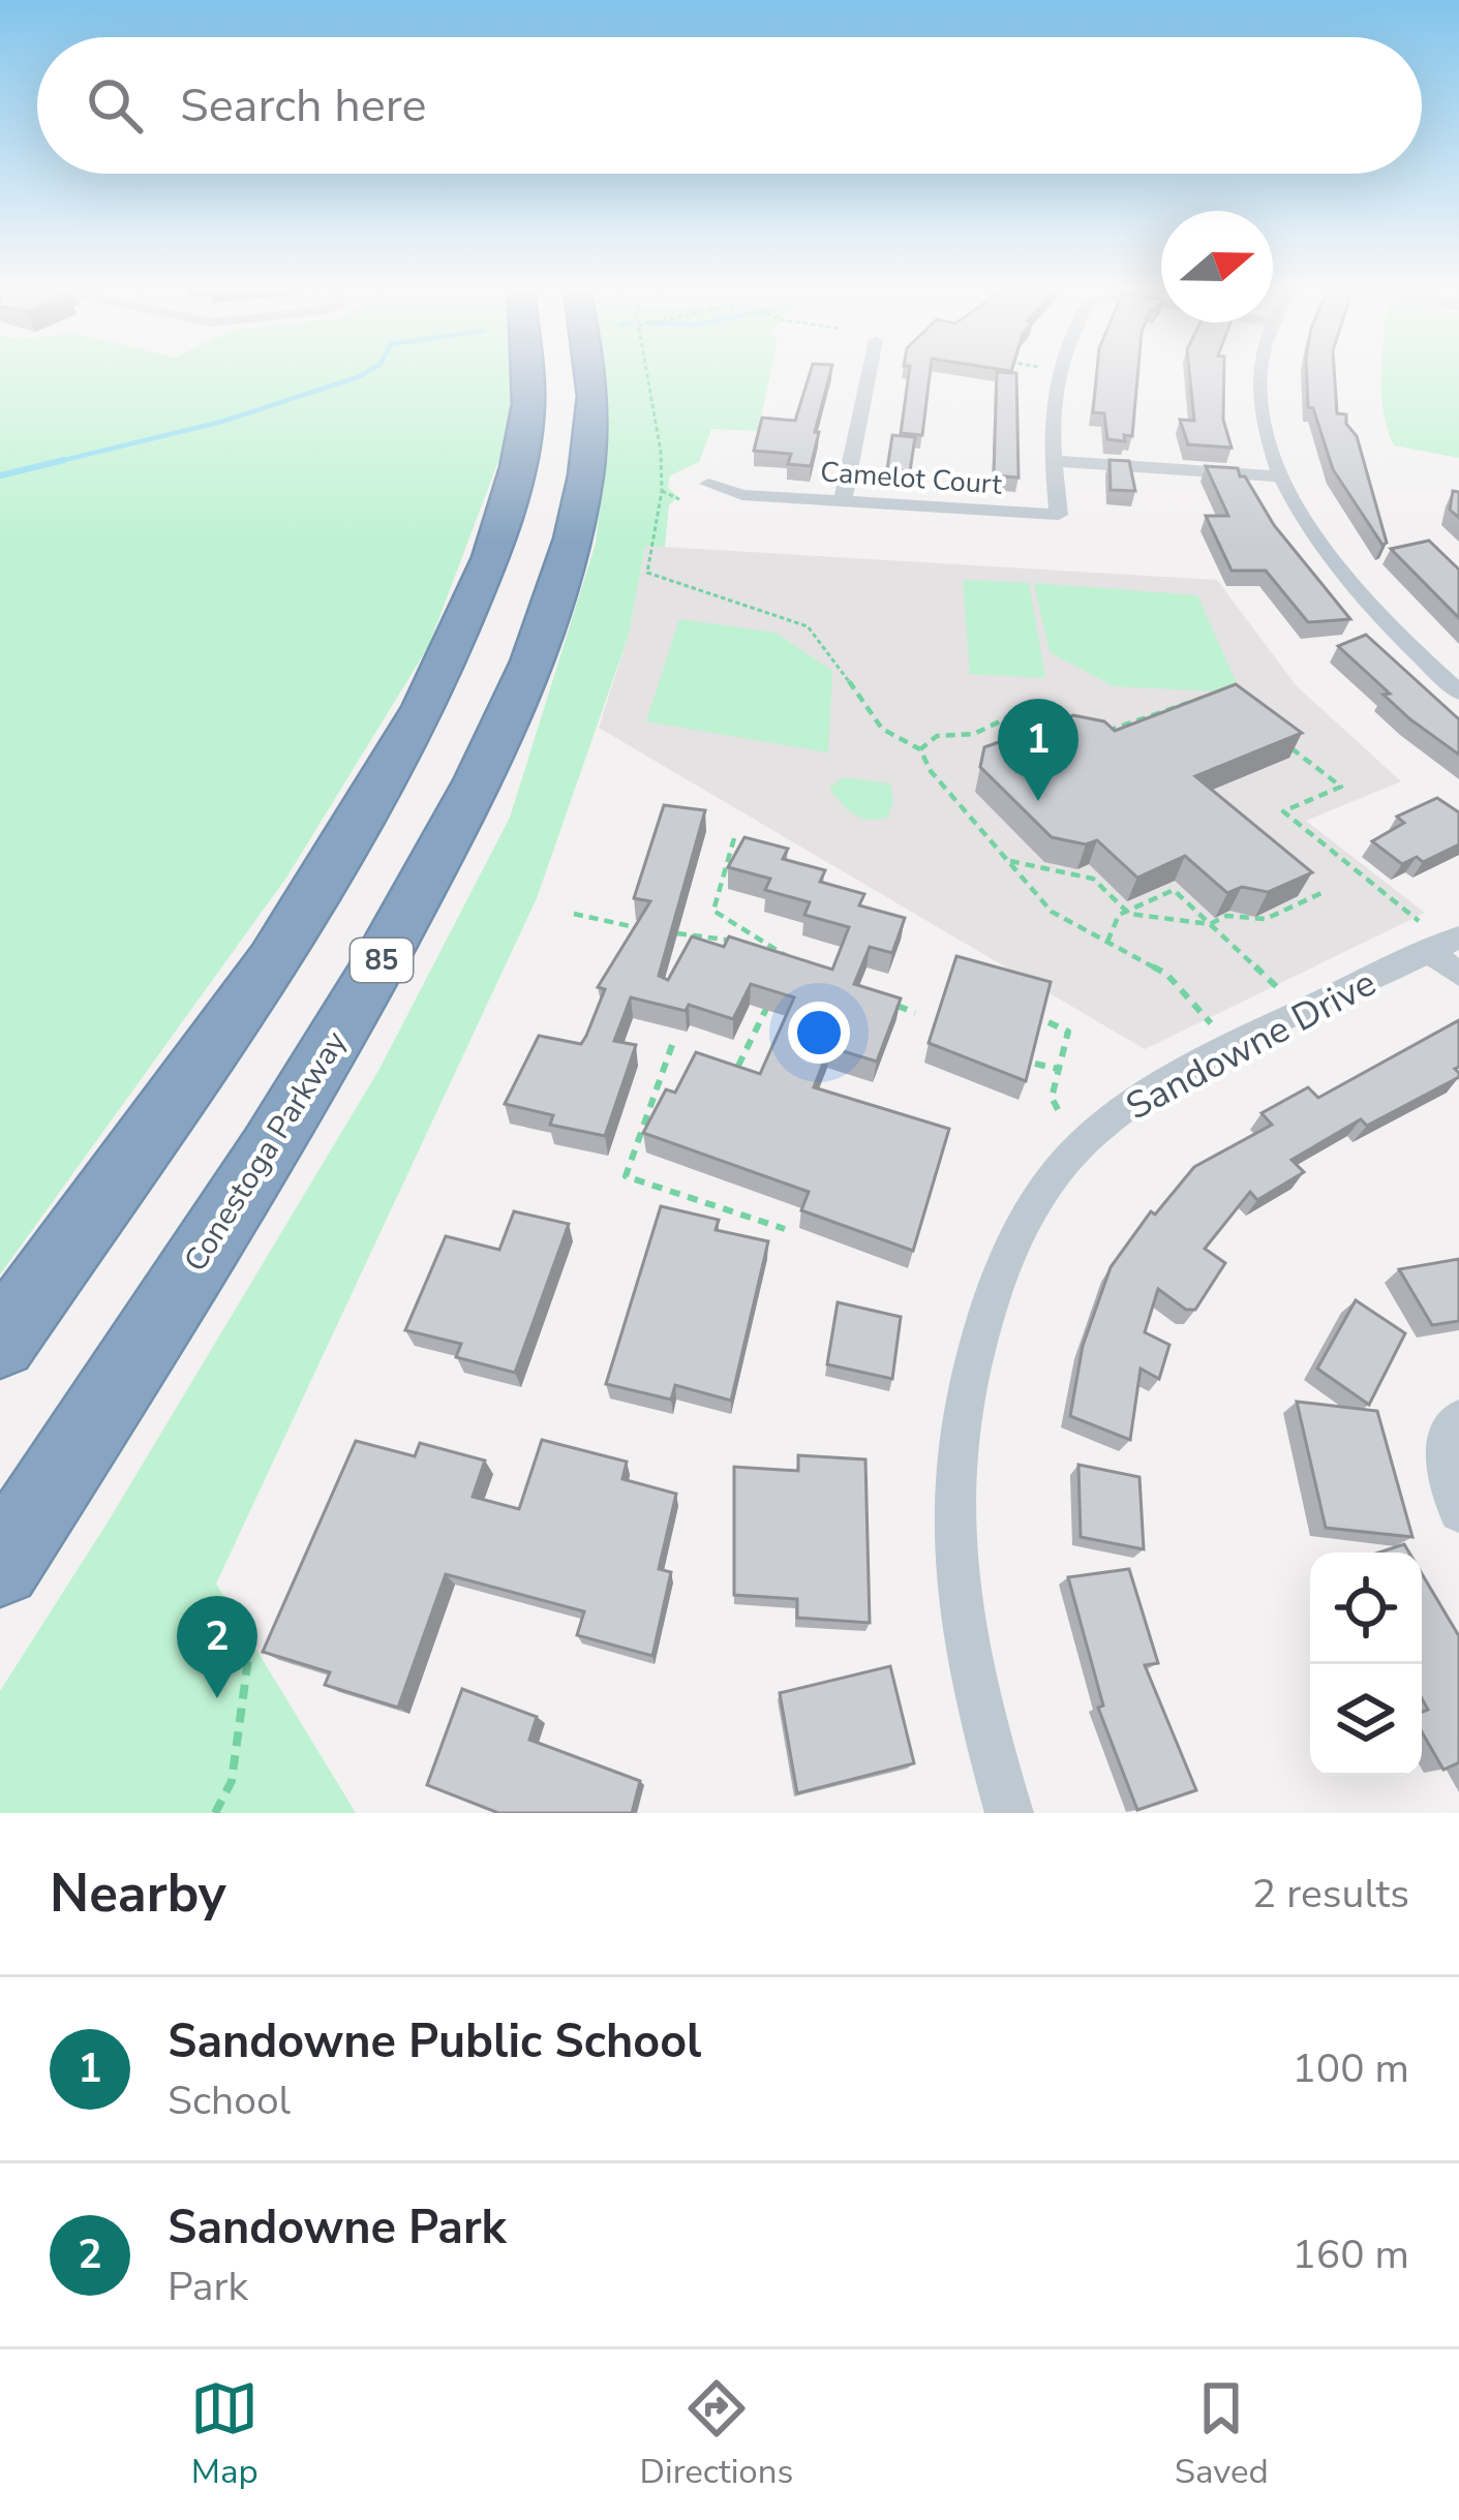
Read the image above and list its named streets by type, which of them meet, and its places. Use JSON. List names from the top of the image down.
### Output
{
  "streets": {
    "highway": ["85", "Conestoga Parkway"],
    "street": ["Camelot Court", "Sandowne Drive"]
  },
  "north": "right",
  "page": {
    "search": "Search here",
    "pins": ["1", "2"],
    "heading": ["Nearby", "2 results"],
    "list": [
      {
        "mark": "1",
        "name": "Sandowne Public School",
        "note": "School",
        "value": "100 m"
      },
      {
        "mark": "2",
        "name": "Sandowne Park",
        "note": "Park",
        "value": "160 m"
      }
    ],
    "nav": ["Map", "Directions", "Saved"]
  }
}
